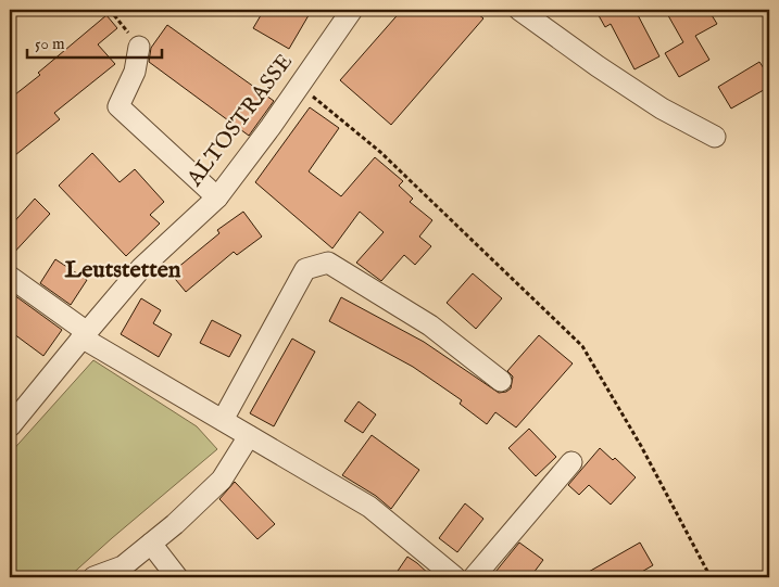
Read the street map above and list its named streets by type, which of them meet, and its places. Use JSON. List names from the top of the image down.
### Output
{
  "streets": {
    "street": ["ALTOSTRASSE"]
  },
  "districts": ["Leutstetten"],
  "scale_bar": "50 m"
}
